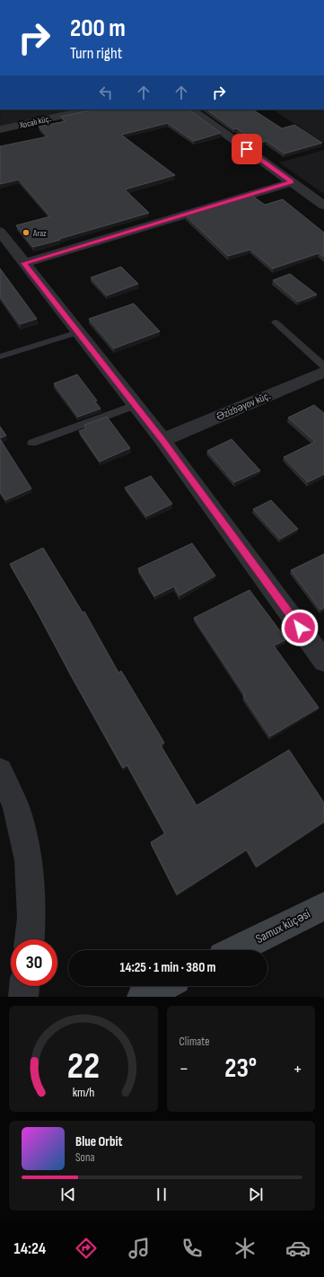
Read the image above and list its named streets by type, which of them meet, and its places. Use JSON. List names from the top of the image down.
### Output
{
  "streets": {
    "main road": ["Samux küçəsi"],
    "street": ["Xocalı küç.", "Əzizbəyov küç."]
  },
  "places": ["Araz"],
  "page": {
    "turn": ["200 m", "Turn right"],
    "limit": "30",
    "trip": "14:25 · 1 min · 380 m",
    "tile": "Climate",
    "heat": ["−", "23°", "+"],
    "song": ["Blue Orbit", "Sona"],
    "tabs": "14:24",
    "gauge": ["22", "km/h"]
  }
}
